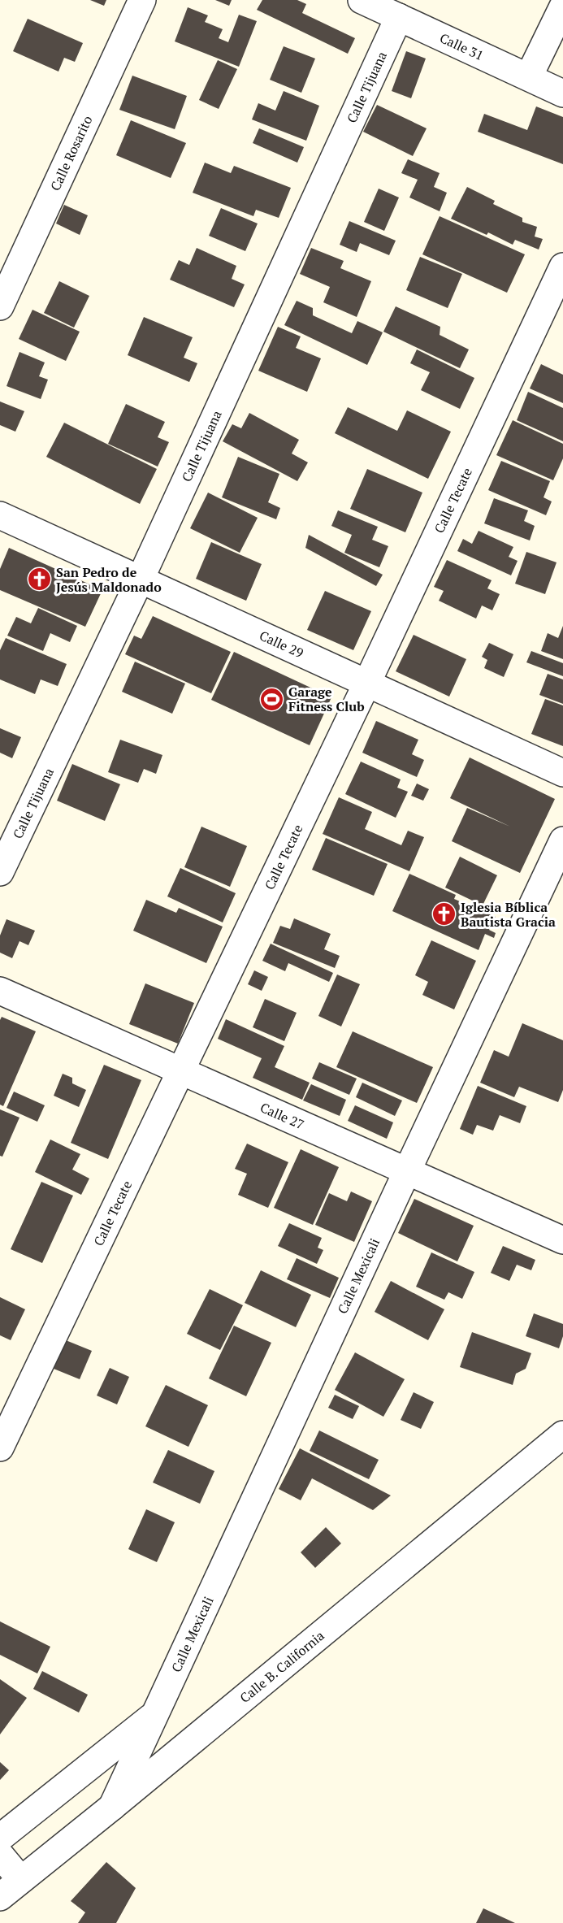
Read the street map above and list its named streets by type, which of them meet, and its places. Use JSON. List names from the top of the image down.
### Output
{
  "streets": {
    "street": [
      "Calle 31",
      "Calle Tijuana",
      "Calle Rosarito",
      "Calle Tecate",
      "Calle 29",
      "Calle 27",
      "Calle Mexicali",
      "Calle B. California"
    ]
  },
  "crossings": [
    ["Calle 31", "Calle Tijuana"],
    ["Calle Tijuana", "Calle 29"],
    ["Calle Tecate", "Calle 29"],
    ["Calle Tecate", "Calle 27"],
    ["Calle 27", "Calle Mexicali"],
    ["Calle Mexicali", "Calle B. California"]
  ],
  "places": {
    "church": ["San Pedro de Jesús Maldonado", "Iglesia Bíblica Bautista Gracia"],
    "sports": ["Garage Fitness Club"]
  }
}
